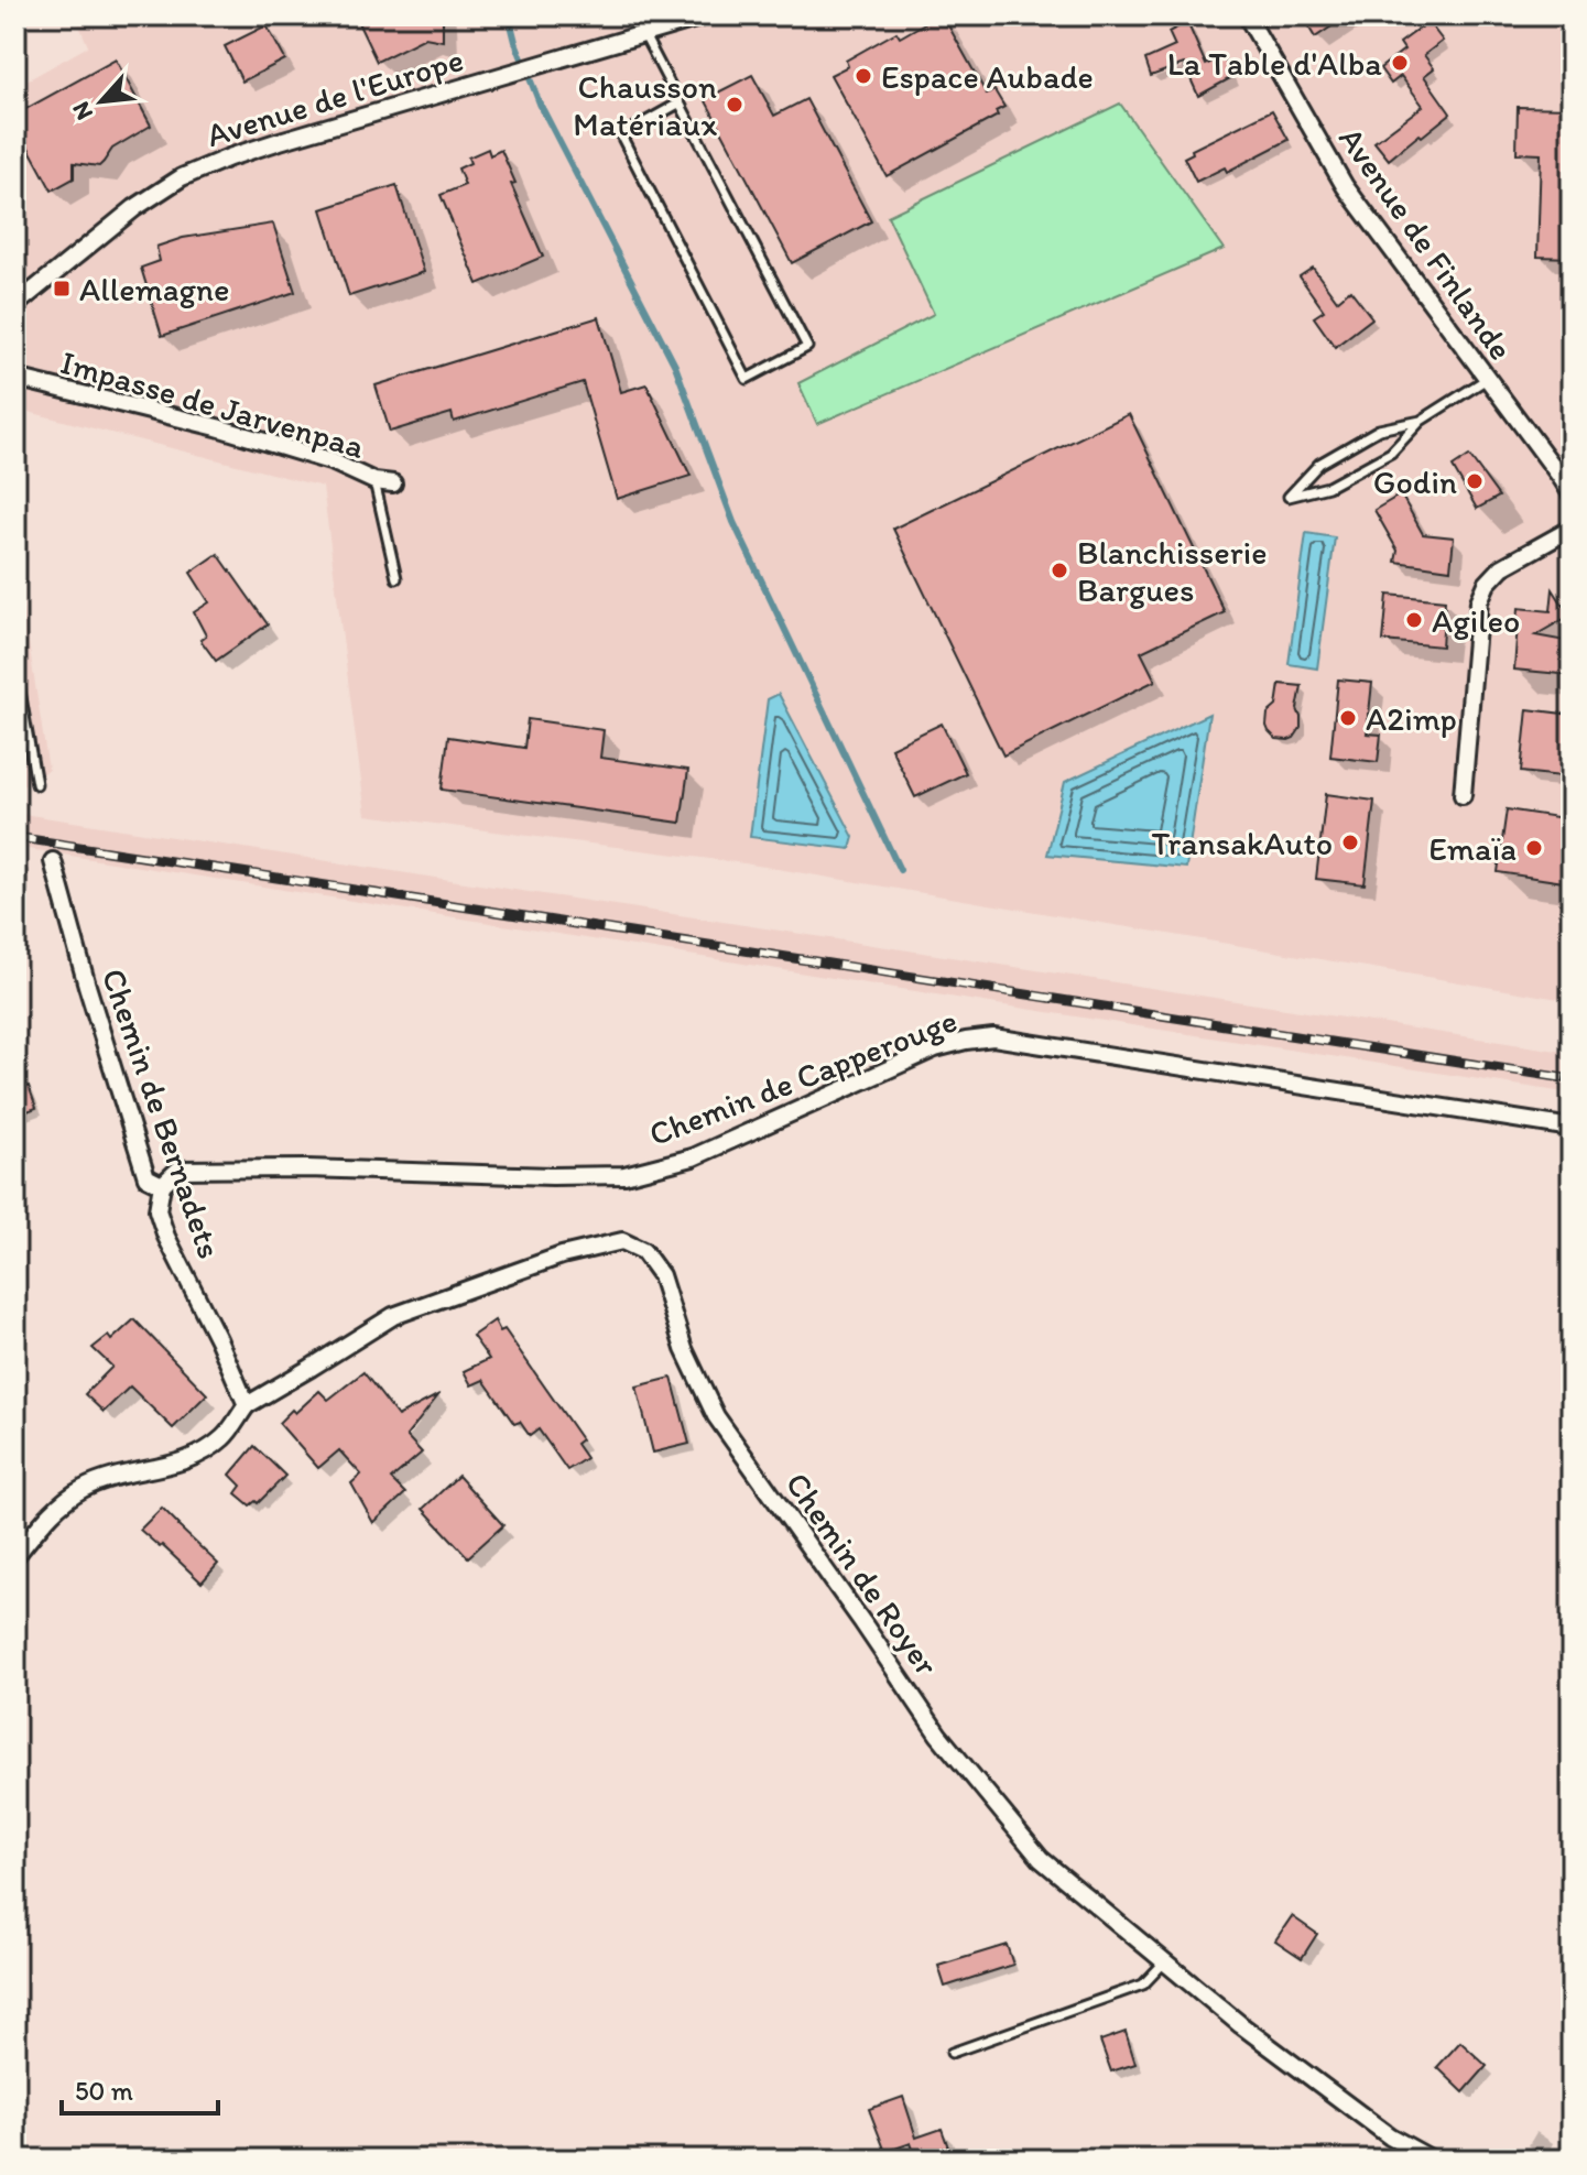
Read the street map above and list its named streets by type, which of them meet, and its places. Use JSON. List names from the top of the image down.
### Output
{
  "streets": {
    "street": [
      "Avenue de l'Europe",
      "Avenue de Finlande",
      "Impasse de Jarvenpaa",
      "Chemin de Capperouge",
      "Chemin de Bernadets",
      "Chemin de Royer"
    ]
  },
  "crossings": [
    ["Chemin de Capperouge", "Chemin de Bernadets"],
    ["Chemin de Bernadets", "Chemin de Royer"]
  ],
  "places": {
    "other": [
      "La Table d'Alba",
      "Espace Aubade",
      "Chausson Matériaux",
      "Godin",
      "Blanchisserie Bargues",
      "Agileo",
      "A2imp",
      "TransakAuto",
      "Emaïa"
    ],
    "transit": ["Allemagne"]
  },
  "scale_bar": "50 m",
  "north": "bottom left"
}
